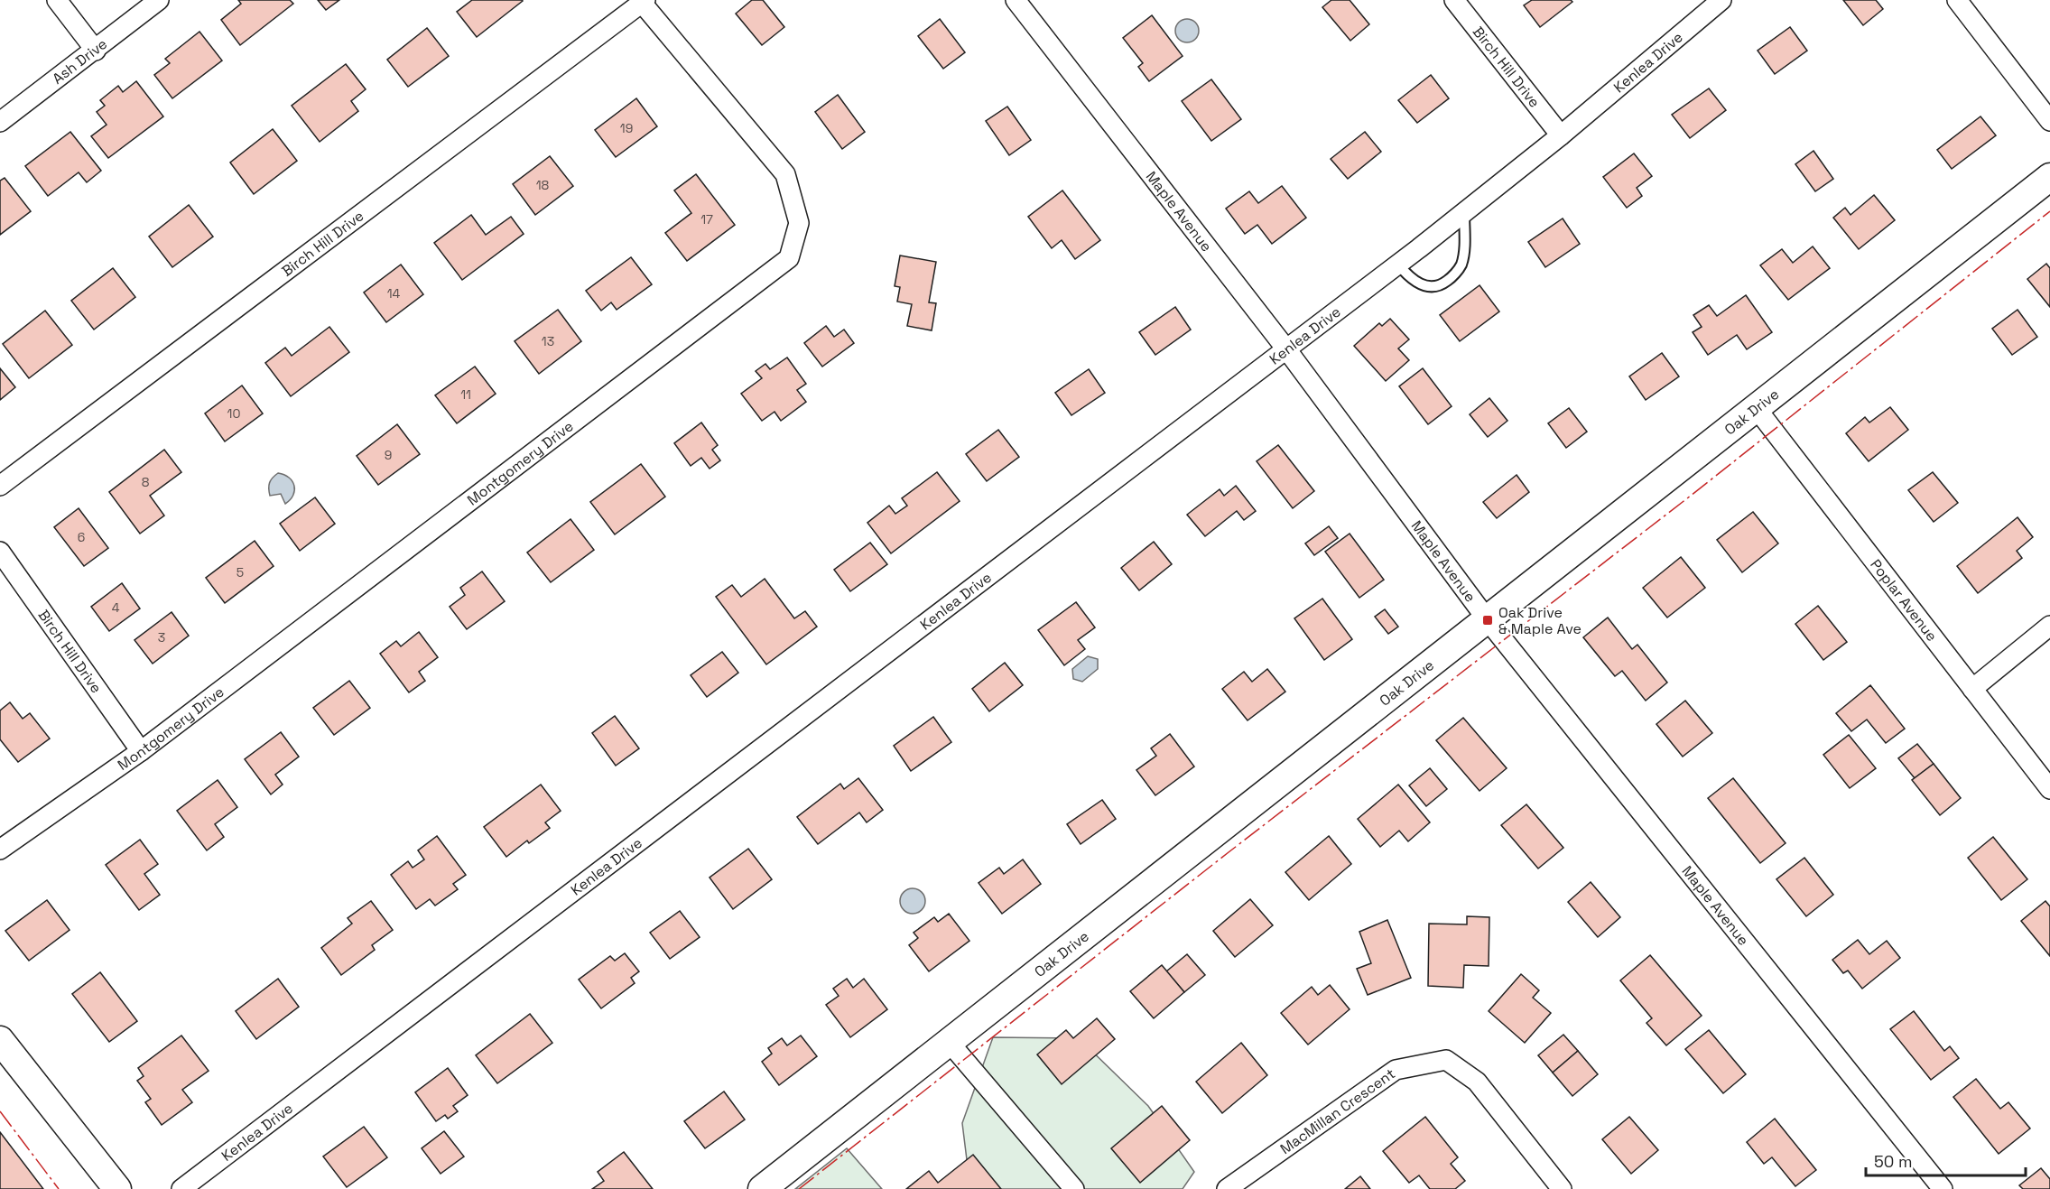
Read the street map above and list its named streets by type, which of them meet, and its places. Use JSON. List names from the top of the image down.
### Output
{
  "streets": {
    "street": [
      "Ash Drive",
      "Kenlea Drive",
      "Birch Hill Drive",
      "Maple Avenue",
      "Oak Drive",
      "Montgomery Drive",
      "Poplar Avenue",
      "MacMillan Crescent"
    ]
  },
  "crossings": [
    ["Kenlea Drive", "Birch Hill Drive"],
    ["Kenlea Drive", "Maple Avenue"],
    ["Birch Hill Drive", "Montgomery Drive"],
    ["Maple Avenue", "Oak Drive"],
    ["Oak Drive", "Poplar Avenue"]
  ],
  "places": {
    "transit": ["Oak Drive & Maple Ave"]
  },
  "house_numbers": [
    "19",
    "18",
    "17",
    "14",
    "13",
    "11",
    "10",
    "9",
    "8",
    "6",
    "5",
    "4",
    "3"
  ],
  "scale_bar": "50 m"
}
